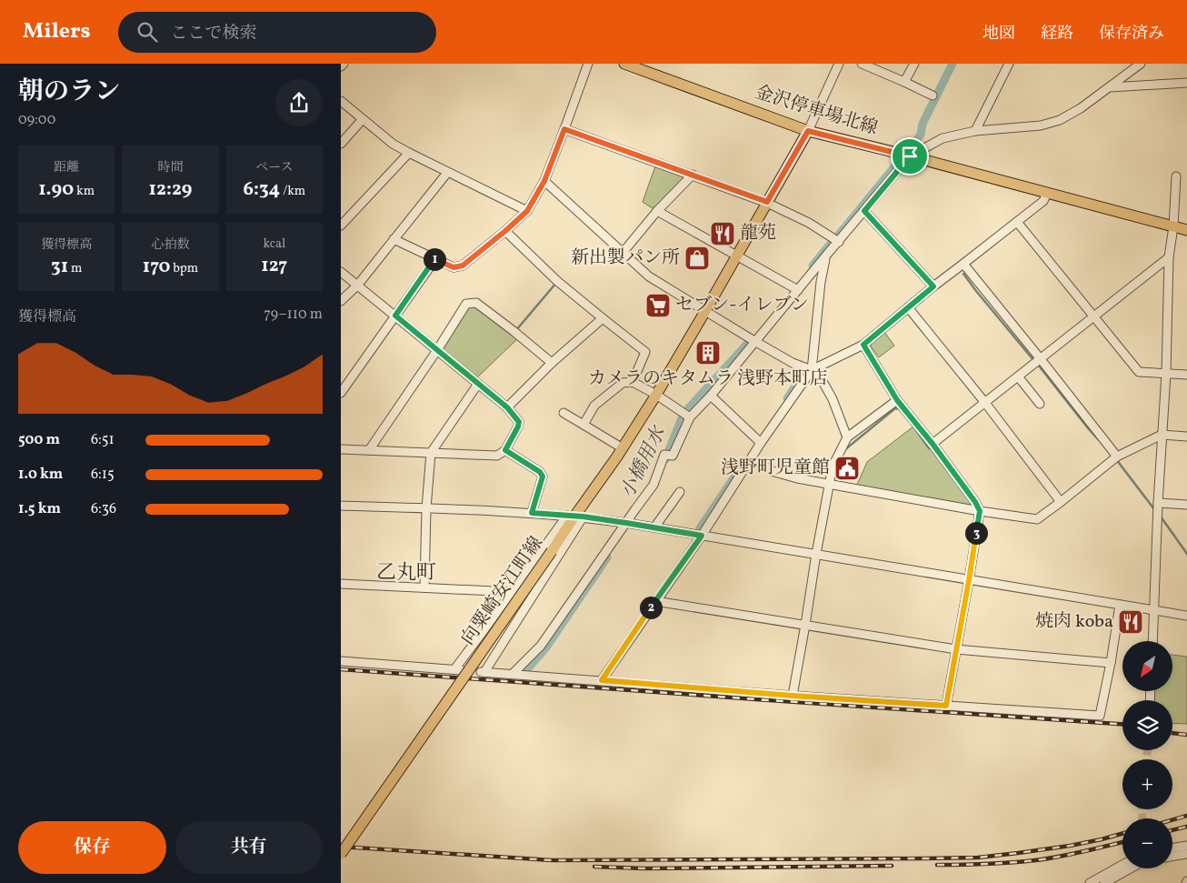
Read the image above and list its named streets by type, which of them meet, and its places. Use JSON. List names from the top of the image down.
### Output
{
  "streets": {
    "main road": ["金沢停車場北線", "向粟崎安江町線"]
  },
  "crossings": [
    ["金沢停車場北線", "向粟崎安江町線"]
  ],
  "districts": ["乙丸町"],
  "water": ["小橋用水"],
  "places": {
    "restaurant": ["龍苑", "焼肉 koba"],
    "shop": ["新出製パン所"],
    "supermarket": ["セブン-イレブン"],
    "building": ["カメラのキタムラ 浅野本町店"],
    "public building": ["浅野町児童館"]
  },
  "north": "bottom left",
  "page": {
    "header": "Milers",
    "search": "ここで検索",
    "nav": ["地図", "経路", "保存済み"],
    "heading": ["朝のラン", "09:00"],
    "stats": [
      ["距離", "1.90 km"],
      ["時間", "12:29"],
      ["ペース", "6:34 /km"],
      ["獲得標高", "31 m"],
      ["心拍数", "170 bpm"],
      ["kcal", "127"]
    ],
    "pins": ["1", "3", "2"],
    "chart": ["獲得標高", "79–110 m"],
    "list": [
      {
        "name": "500 m",
        "note": "6:51"
      },
      {
        "name": "1.0 km",
        "note": "6:15"
      },
      {
        "name": "1.5 km",
        "note": "6:36"
      }
    ],
    "map_buttons": ["+", "−"],
    "buttons": ["保存", "共有"]
  }
}
